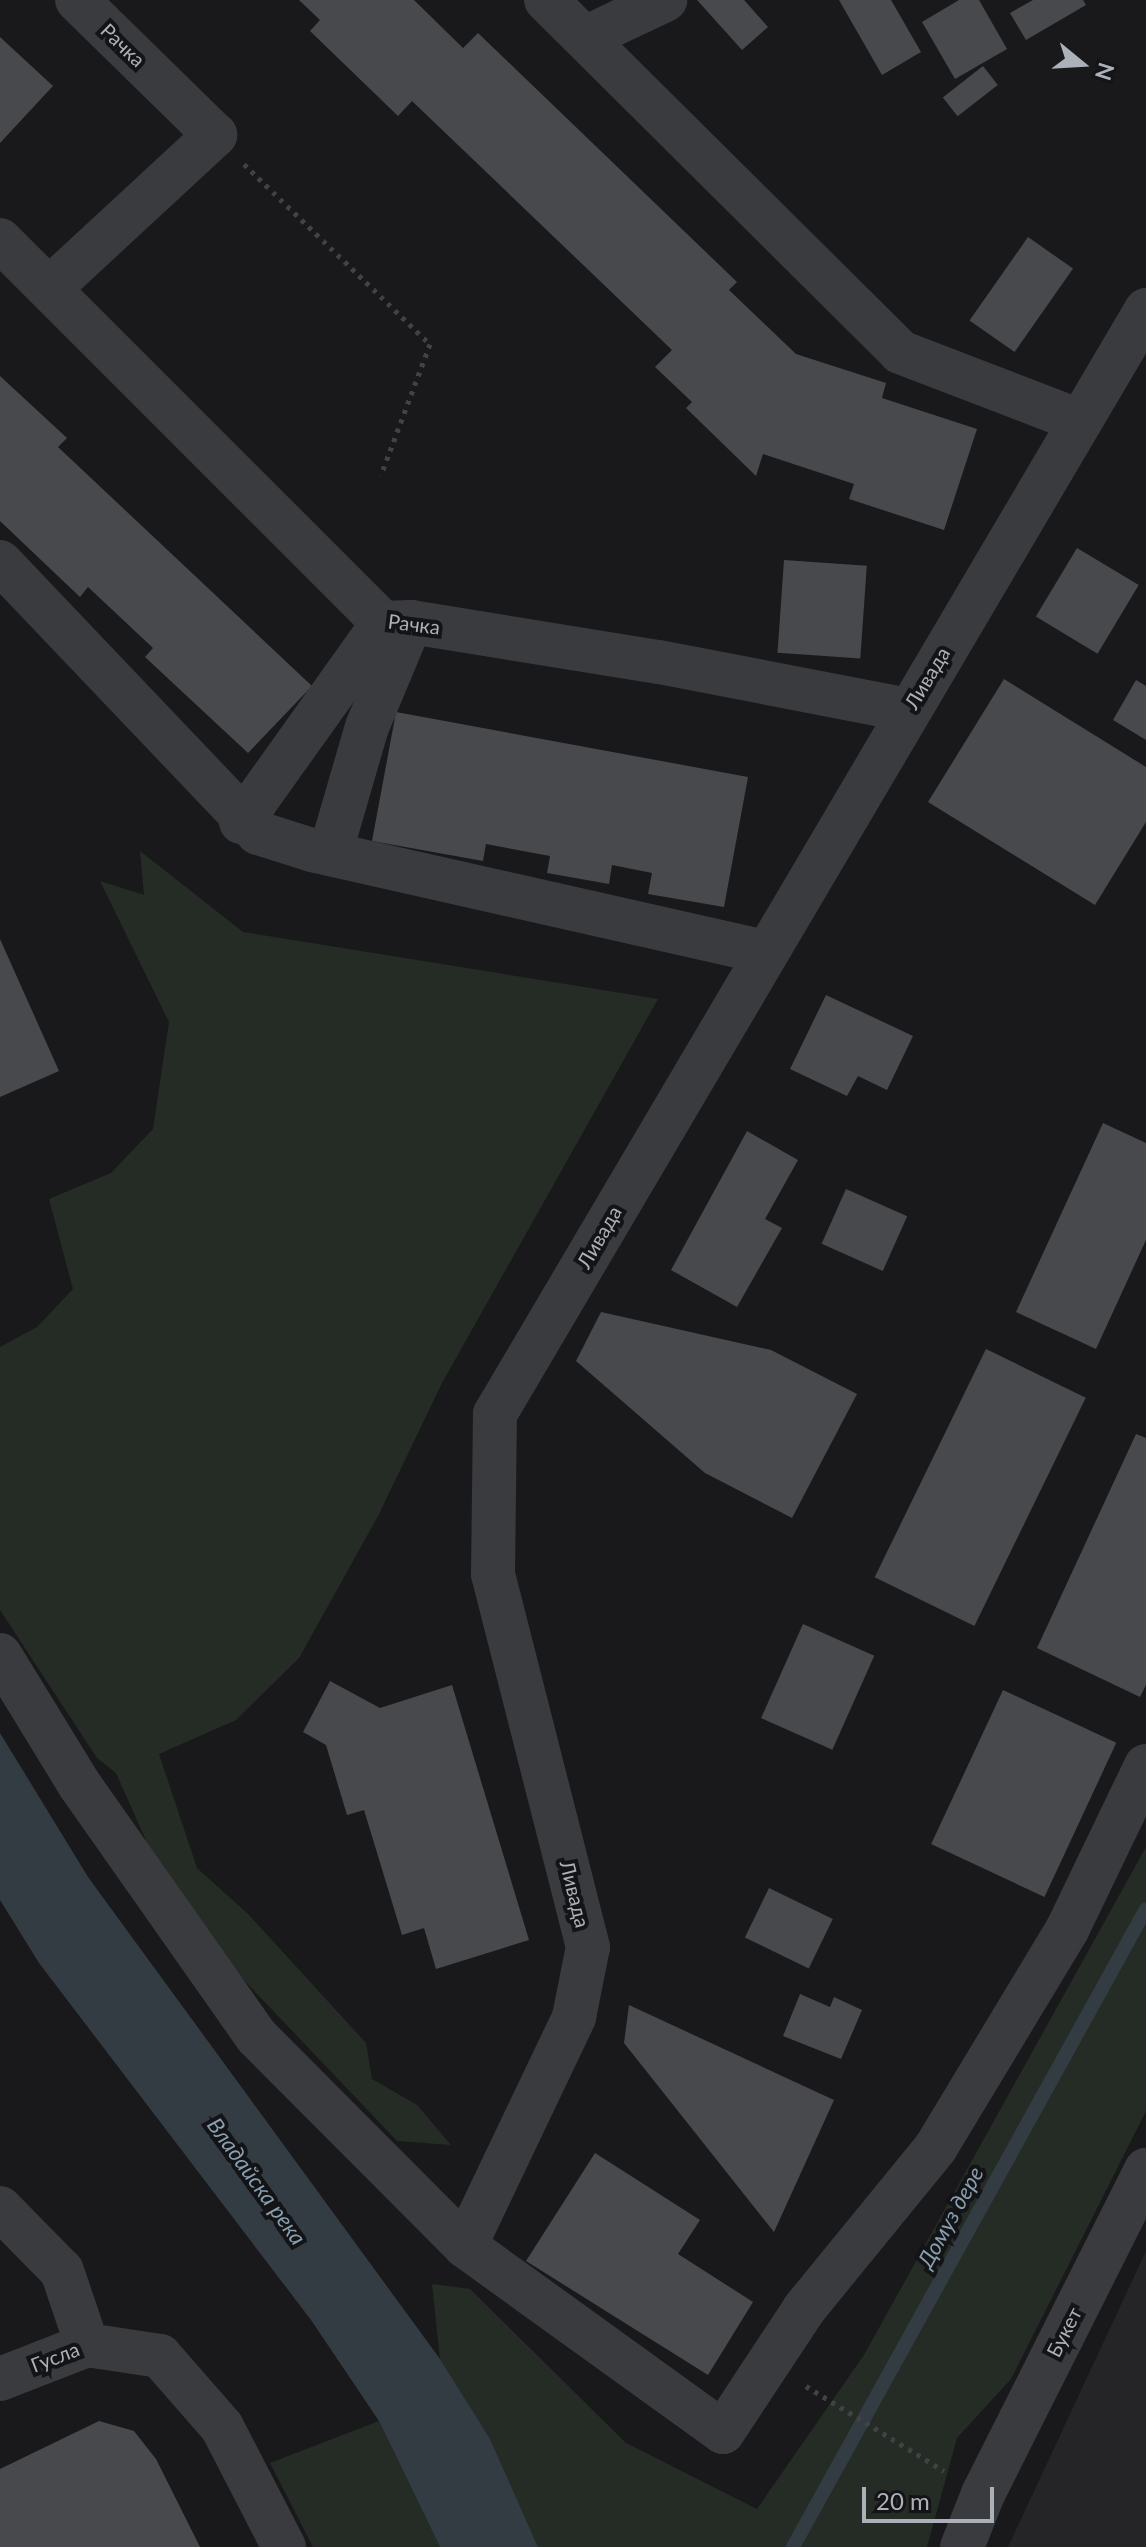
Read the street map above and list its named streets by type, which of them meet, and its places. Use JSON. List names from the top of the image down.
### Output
{
  "streets": {
    "street": [
      "Рачка",
      "Ливада",
      "Букет",
      "Гусла"
    ]
  },
  "crossings": [
    ["Рачка", "Ливада"]
  ],
  "water": ["Владайска река", "Домуз дере"],
  "scale_bar": "20 m",
  "north": "right"
}
